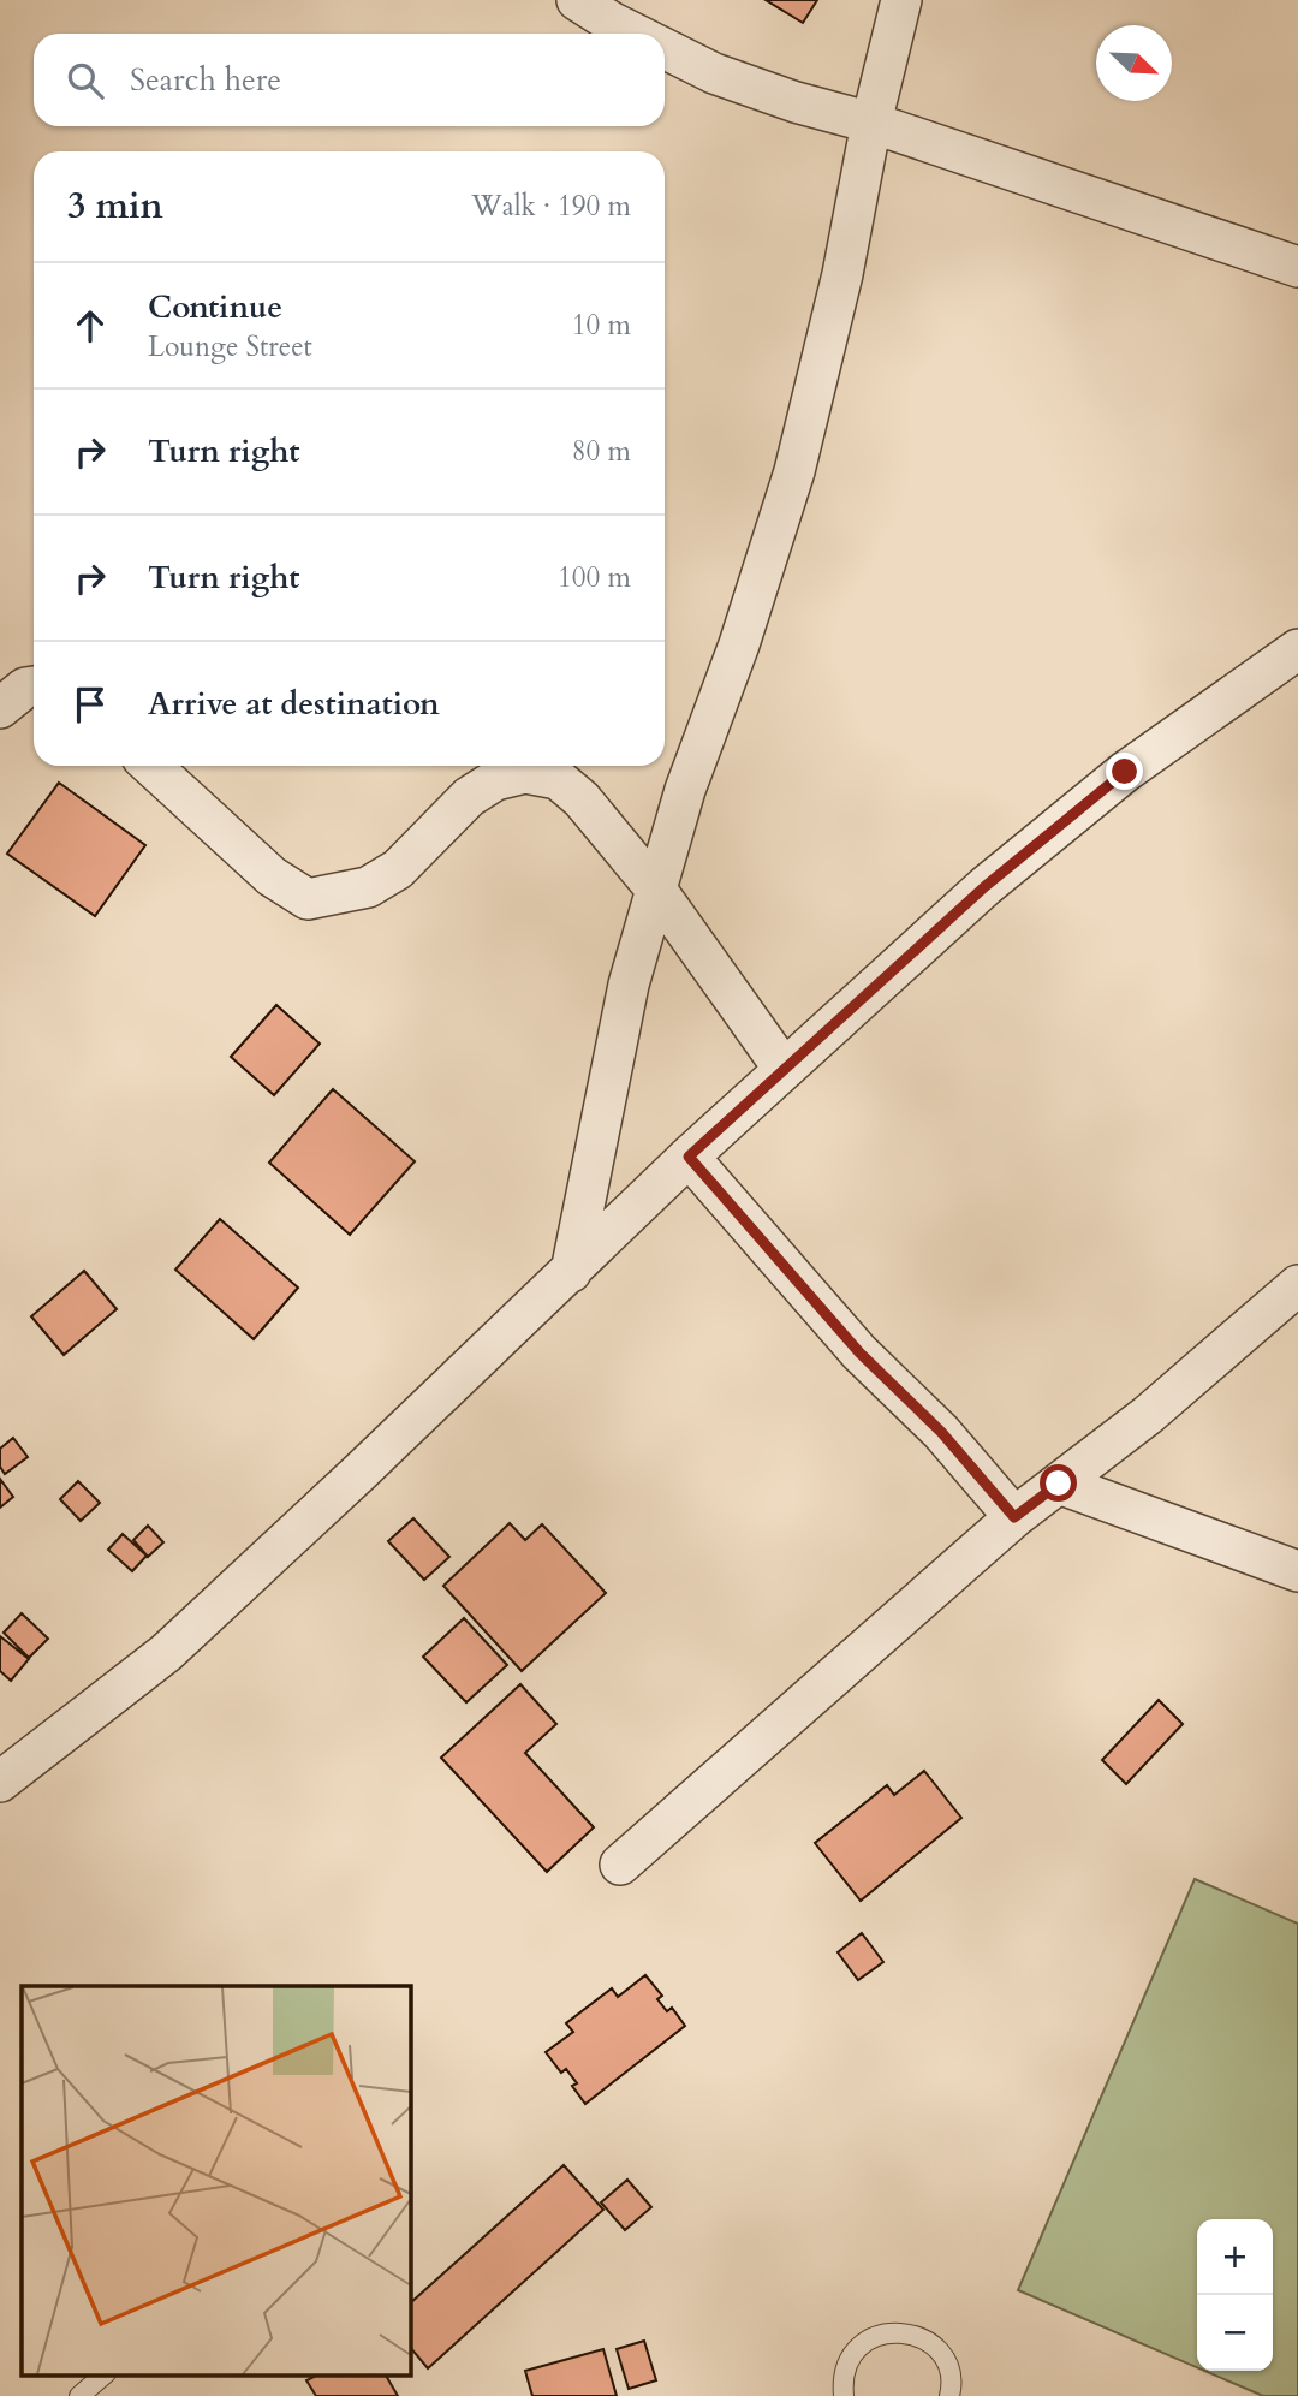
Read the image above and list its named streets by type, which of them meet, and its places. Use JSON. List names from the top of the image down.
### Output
{
  "north": "bottom right",
  "page": {
    "search": "Search here",
    "heading": ["3 min", "Walk · 190 m"],
    "list": [
      ["Continue", "Lounge Street", "10 m"],
      ["Turn right", "80 m"],
      ["Turn right", "100 m"],
      "Arrive at destination"
    ],
    "map_buttons": ["+", "−"]
  }
}
